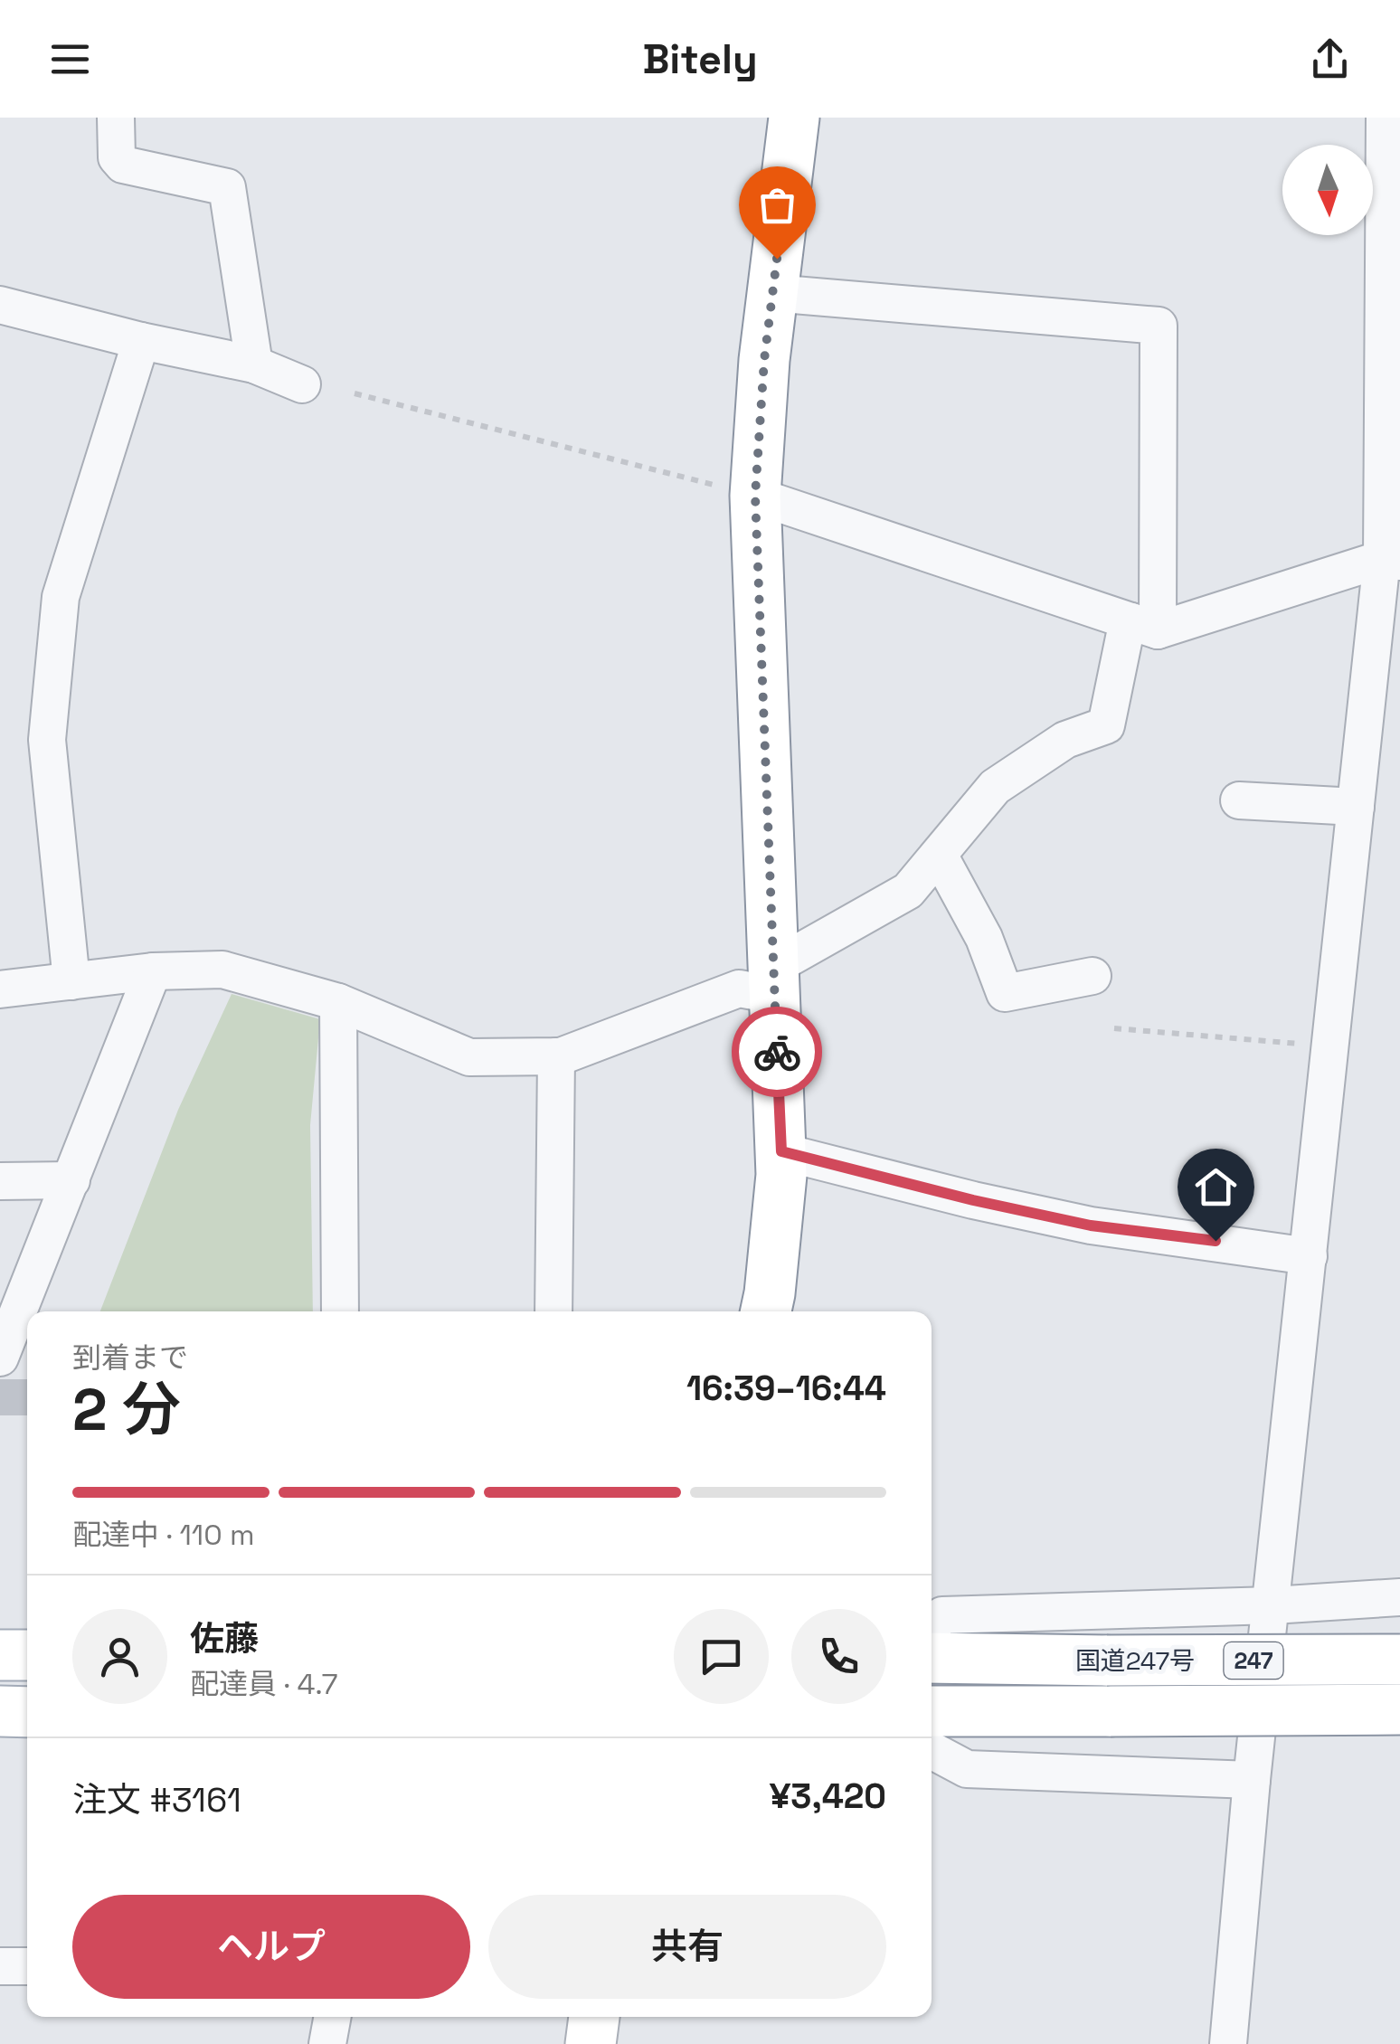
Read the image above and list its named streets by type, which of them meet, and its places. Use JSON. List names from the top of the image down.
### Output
{
  "streets": {
    "main road": ["国道247号", "247"]
  },
  "north": "bottom",
  "page": {
    "header": "Bitely",
    "heading": ["2 分", "到着まで", "16:39–16:44"],
    "panel": [
      "佐藤",
      "配達員 · 4.7",
      "注文 #3161",
      "¥3,420"
    ],
    "bar": "配達中 · 110 m",
    "buttons": ["ヘルプ", "共有"]
  }
}
